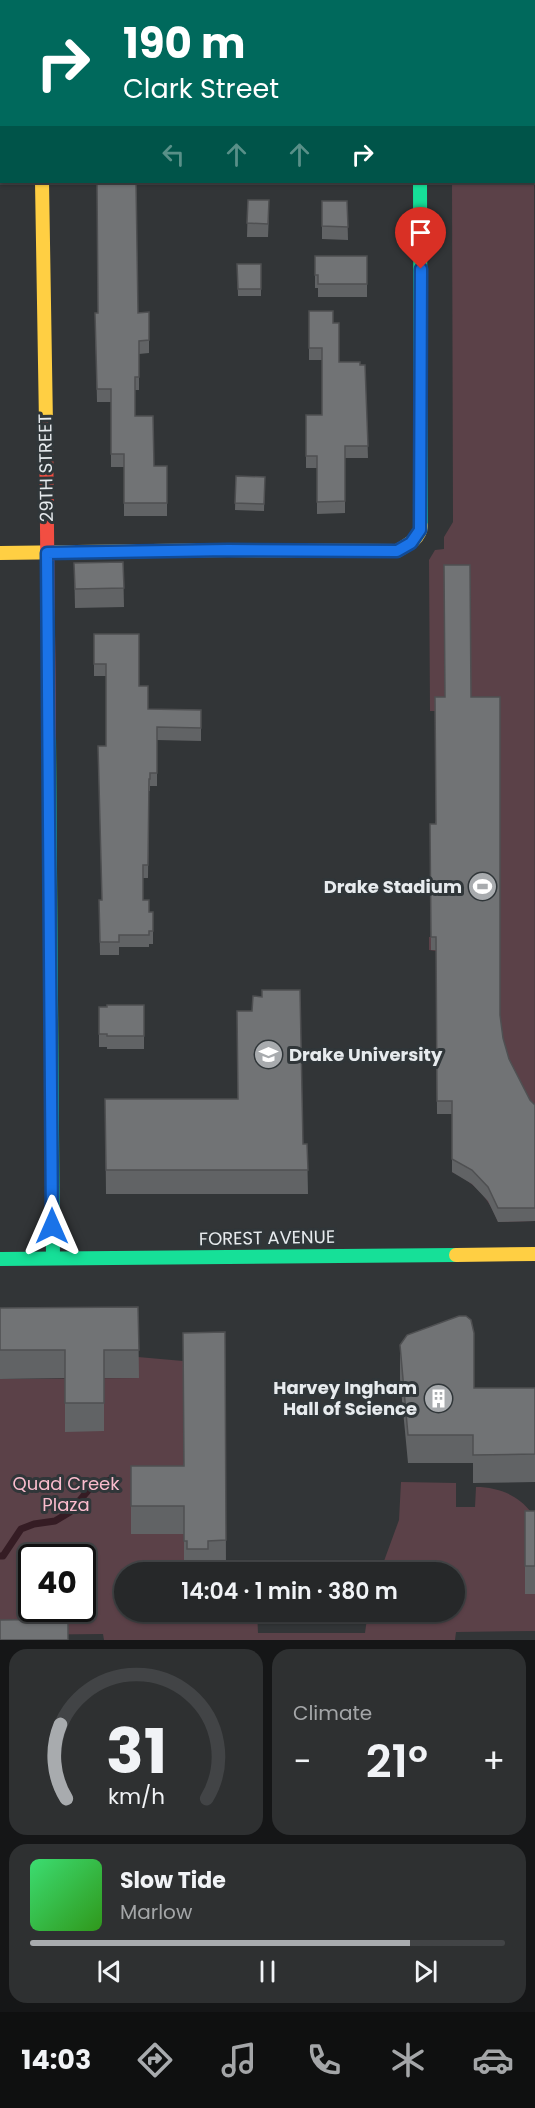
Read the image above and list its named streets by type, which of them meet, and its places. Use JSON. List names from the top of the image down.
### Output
{
  "streets": {
    "street": ["29TH STREET", "FOREST AVENUE"]
  },
  "crossings": [
    ["29TH STREET", "FOREST AVENUE"]
  ],
  "parks": ["Quad Creek Plaza"],
  "places": {
    "sports": ["Drake Stadium"],
    "school or university": ["Drake University"],
    "building": ["Harvey Ingham Hall of Science"]
  },
  "page": {
    "turn": ["190 m", "Clark Street"],
    "limit": "40",
    "trip": "14:04 · 1 min · 380 m",
    "tile": "Climate",
    "heat": ["−", "21°", "+"],
    "song": ["Slow Tide", "Marlow"],
    "tabs": "14:03",
    "gauge": ["31", "km/h"]
  }
}
